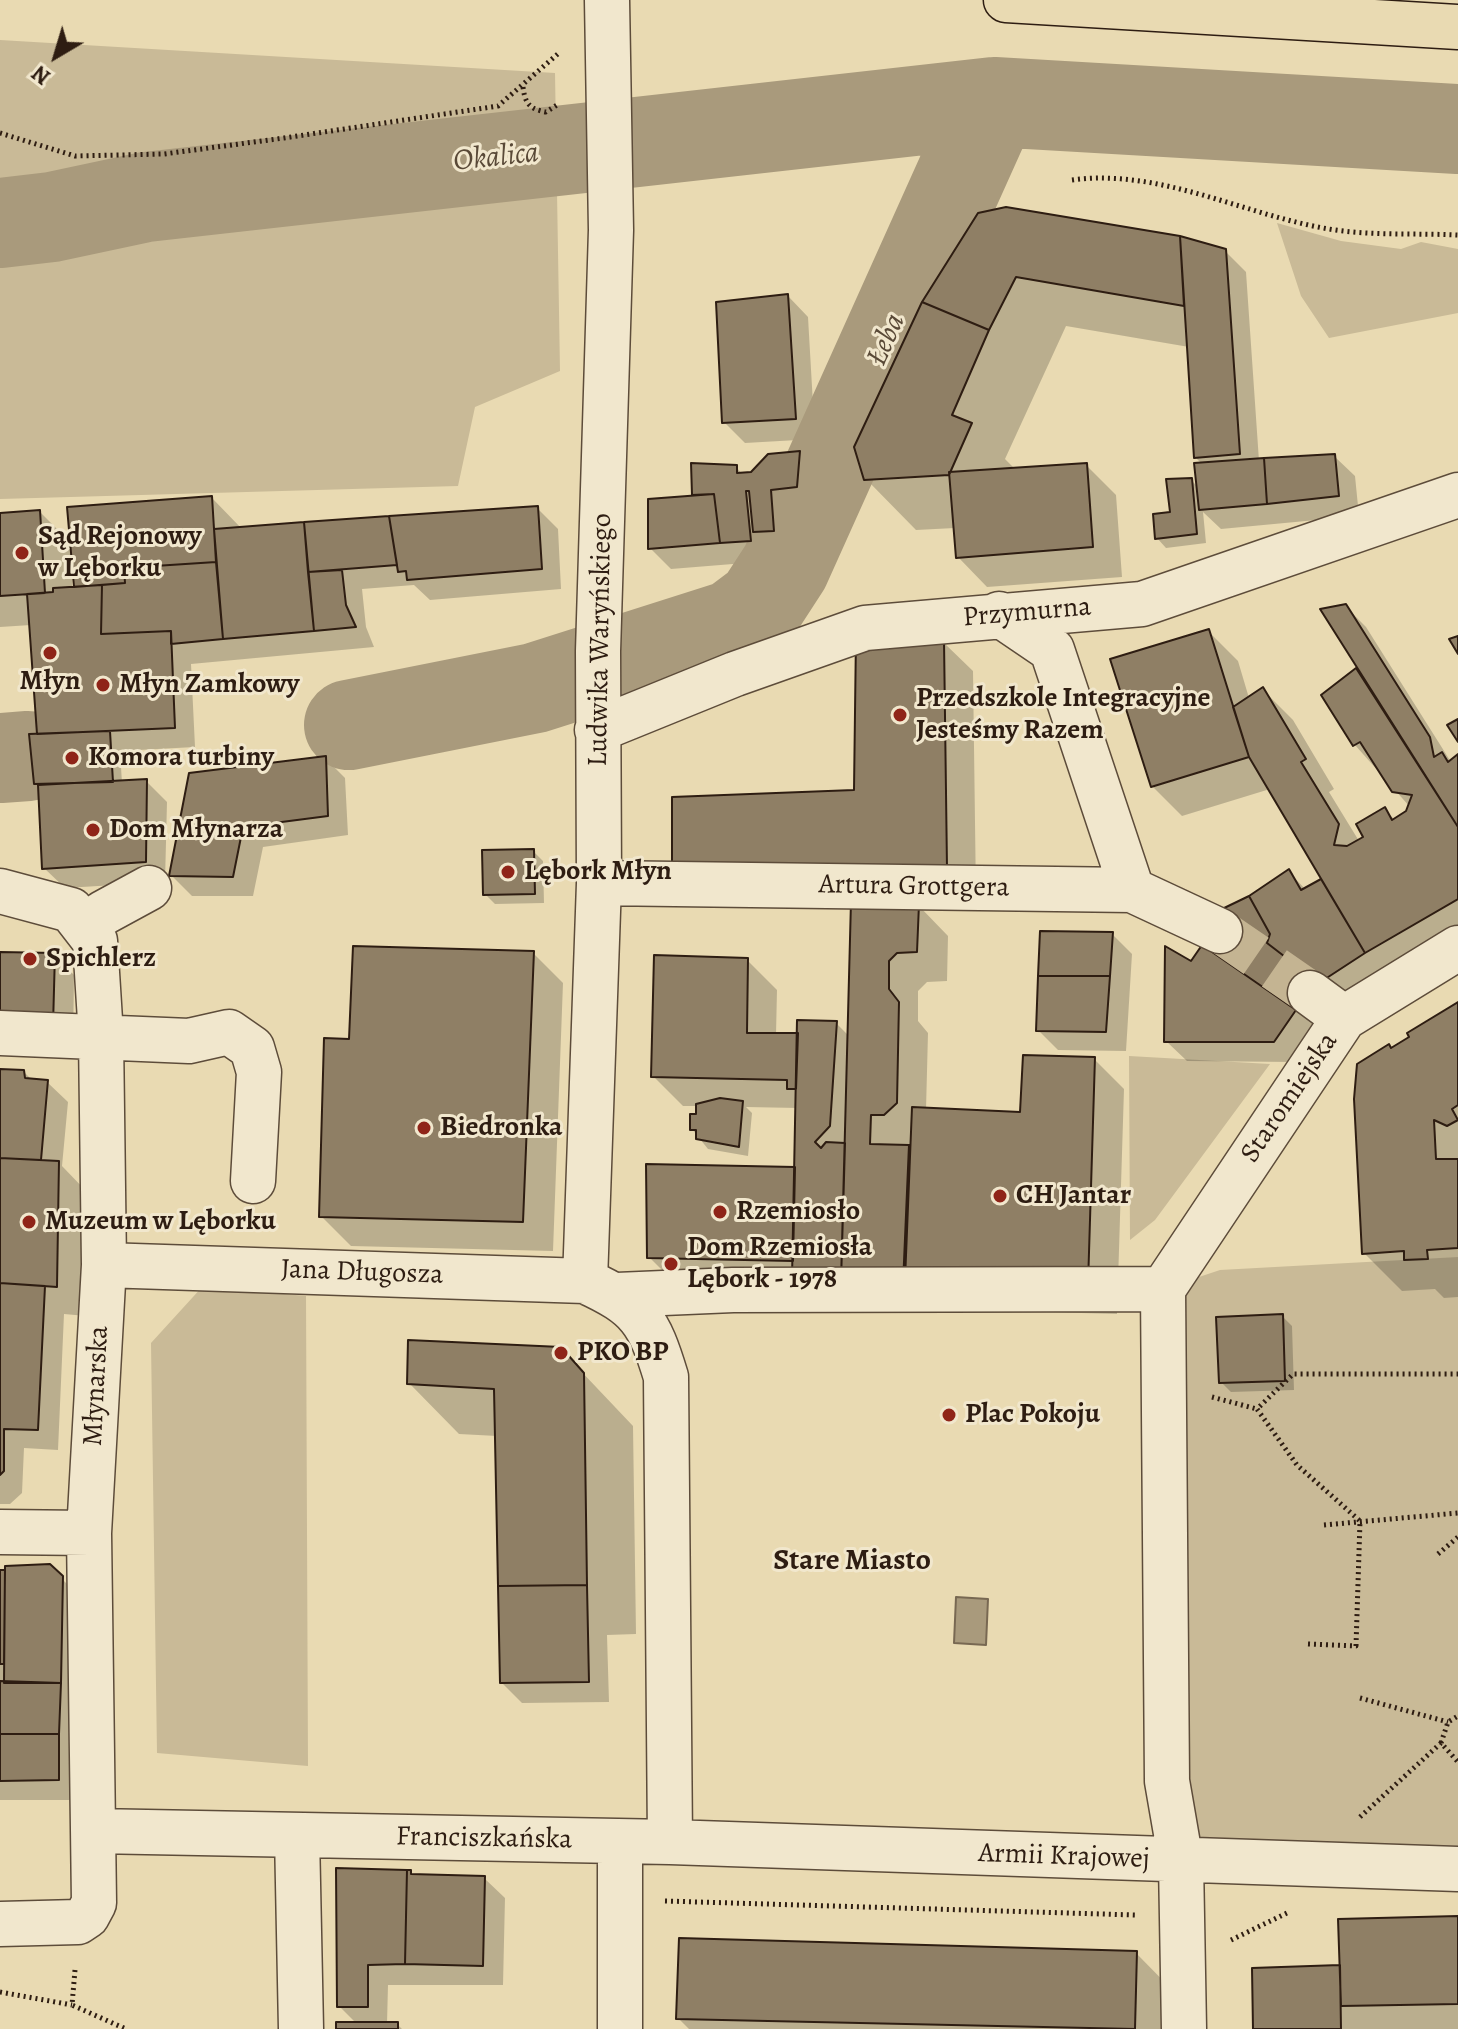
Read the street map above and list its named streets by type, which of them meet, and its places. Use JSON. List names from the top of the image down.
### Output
{
  "streets": {
    "street": [
      "Przymurna",
      "Ludwika Waryńskiego",
      "Artura Grottgera",
      "Staromiejska",
      "Jana Długosza",
      "Młynarska",
      "Franciszkańska",
      "Armii Krajowej"
    ]
  },
  "crossings": [
    ["Przymurna", "Ludwika Waryńskiego"],
    ["Ludwika Waryńskiego", "Artura Grottgera"],
    ["Ludwika Waryńskiego", "Jana Długosza"],
    ["Staromiejska", "Jana Długosza"],
    ["Jana Długosza", "Młynarska"],
    ["Młynarska", "Franciszkańska"],
    ["Franciszkańska", "Armii Krajowej"]
  ],
  "districts": ["Stare Miasto"],
  "water": ["Okalica", "Łeba"],
  "places": [
    "Sąd Rejonowy w Lęborku",
    "Młyn",
    "Młyn Zamkowy",
    "Przedszkole Integracyjne Jesteśmy Razem",
    "Komora turbiny",
    "Dom Młynarza",
    "Lębork Młyn",
    "Spichlerz",
    "Biedronka",
    "CH Jantar",
    "Rzemiosło",
    "Muzeum w Lęborku",
    "Dom Rzemiosła Lębork - 1978",
    "PKO BP",
    "Plac Pokoju"
  ],
  "north": "bottom left"
}
